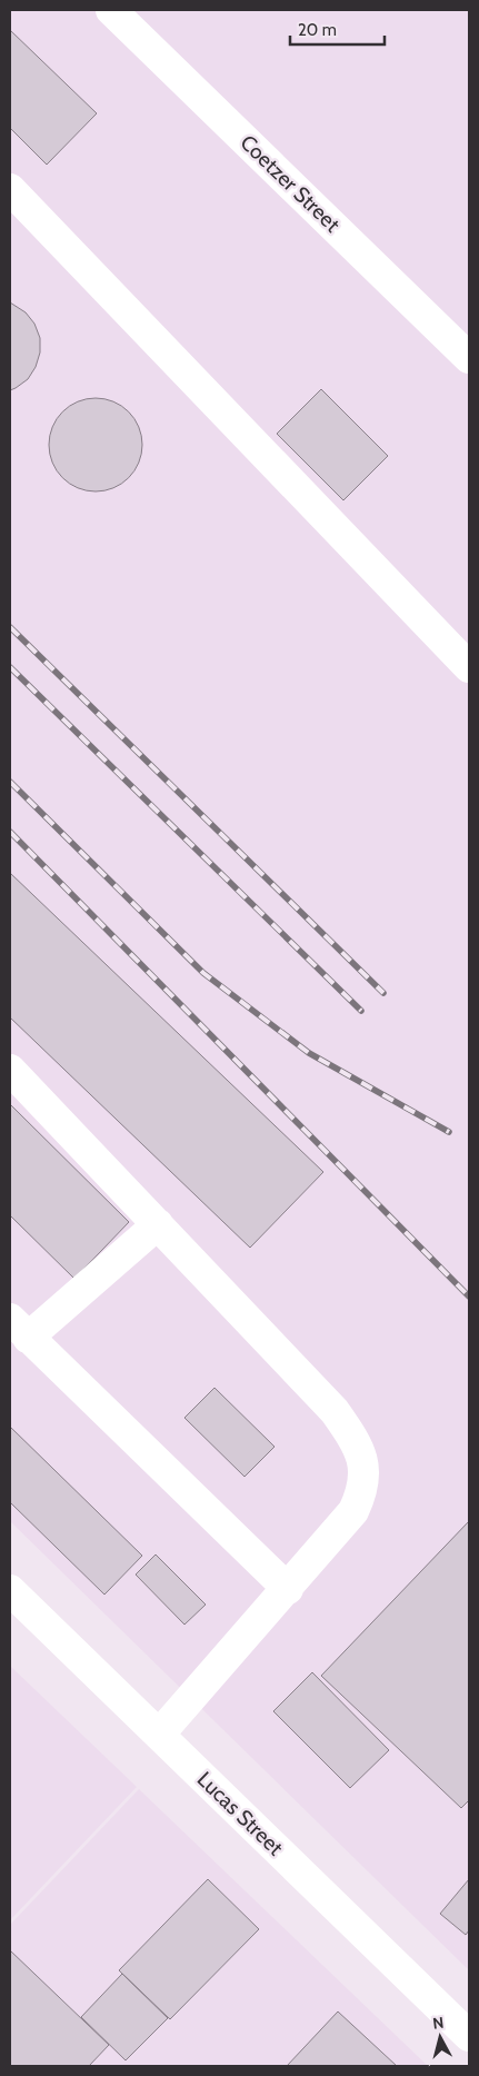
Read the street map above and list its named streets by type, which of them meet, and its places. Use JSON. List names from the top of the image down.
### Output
{
  "streets": {
    "street": ["Coetzer Street", "Lucas Street"]
  },
  "scale_bar": "20 m",
  "north": "top"
}
